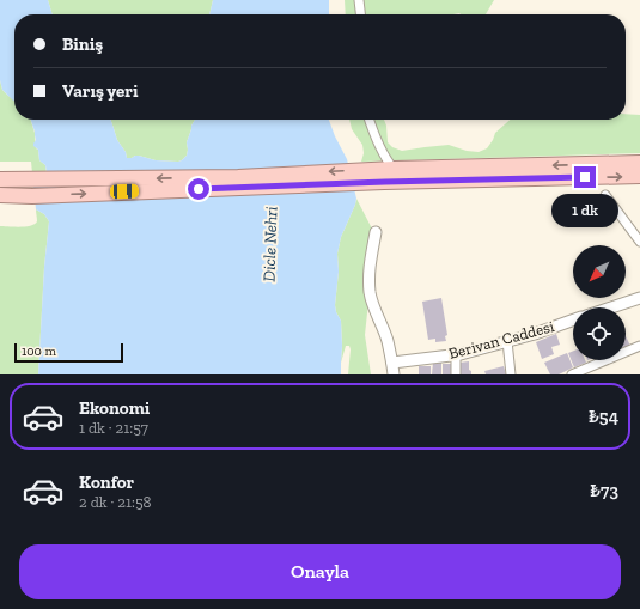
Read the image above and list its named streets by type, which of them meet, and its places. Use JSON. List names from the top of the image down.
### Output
{
  "streets": {
    "street": ["Berivan Caddesi"]
  },
  "water": ["Dicle Nehri"],
  "scale_bar": "100 m",
  "north": "bottom left",
  "page": {
    "banner": ["Biniş", "Varış yeri"],
    "bubble": "1 dk",
    "scale": "100 m",
    "list": [
      {
        "name": "Ekonomi",
        "note": "1 dk · 21:57",
        "value": "₺54"
      },
      {
        "name": "Konfor",
        "note": "2 dk · 21:58",
        "value": "₺73"
      }
    ],
    "buttons": "Onayla"
  }
}
